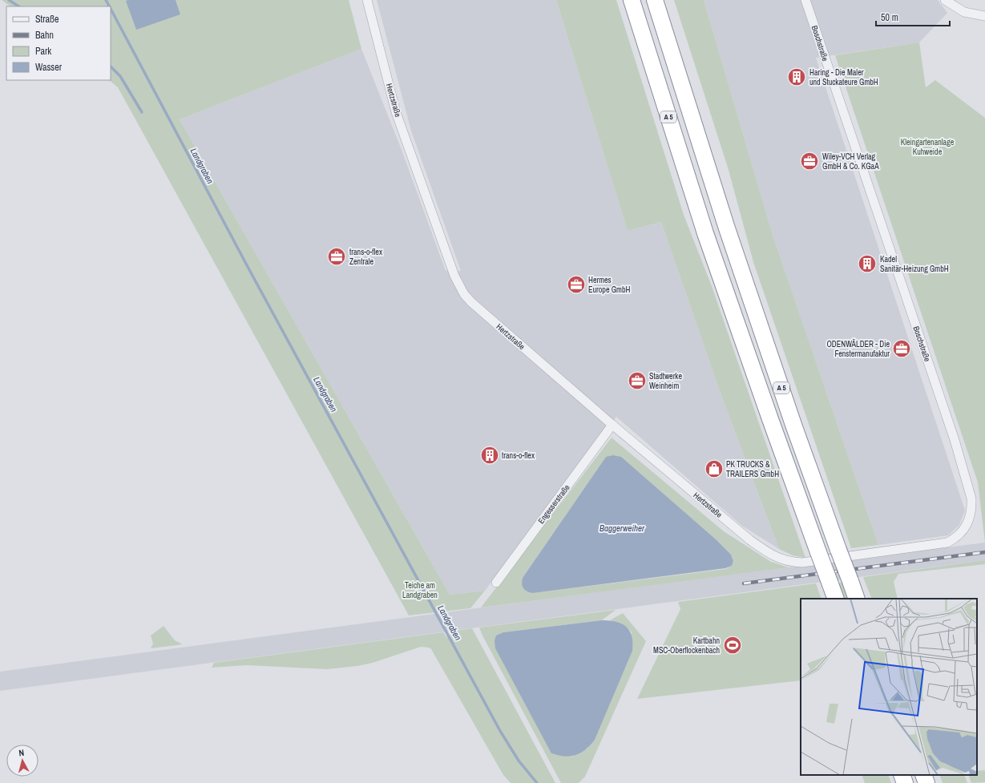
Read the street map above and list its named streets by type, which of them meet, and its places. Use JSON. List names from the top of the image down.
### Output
{
  "streets": {
    "highway": ["A 5"],
    "street": ["Boschstraße", "Hertzstraße", "Engesserstraße"]
  },
  "crossings": [
    ["Boschstraße", "Hertzstraße"],
    ["Hertzstraße", "Engesserstraße"]
  ],
  "water": ["Landgraben", "Baggerweiher"],
  "parks": ["Kleingartenanlage Kuhweide", "Teiche am Landgraben"],
  "places": {
    "building": ["Haring - Die Maler und Stuckateure GmbH", "Kadel Sanitär-Heizung GmbH", "trans-o-flex"],
    "office": [
      "Wiley-VCH Verlag GmbH & Co. KGaA",
      "trans-o-flex Zentrale",
      "Hermes Europe GmbH",
      "ODENWÄLDER - Die Fenstermanufaktur",
      "Stadtwerke Weinheim"
    ],
    "shop": ["PK TRUCKS & TRAILERS GmbH"],
    "sports": ["Kartbahn MSC-Oberflockenbach"]
  },
  "legend": [
    "Straße",
    "Bahn",
    "Park",
    "Wasser"
  ],
  "scale_bar": "50 m",
  "north": "top"
}
